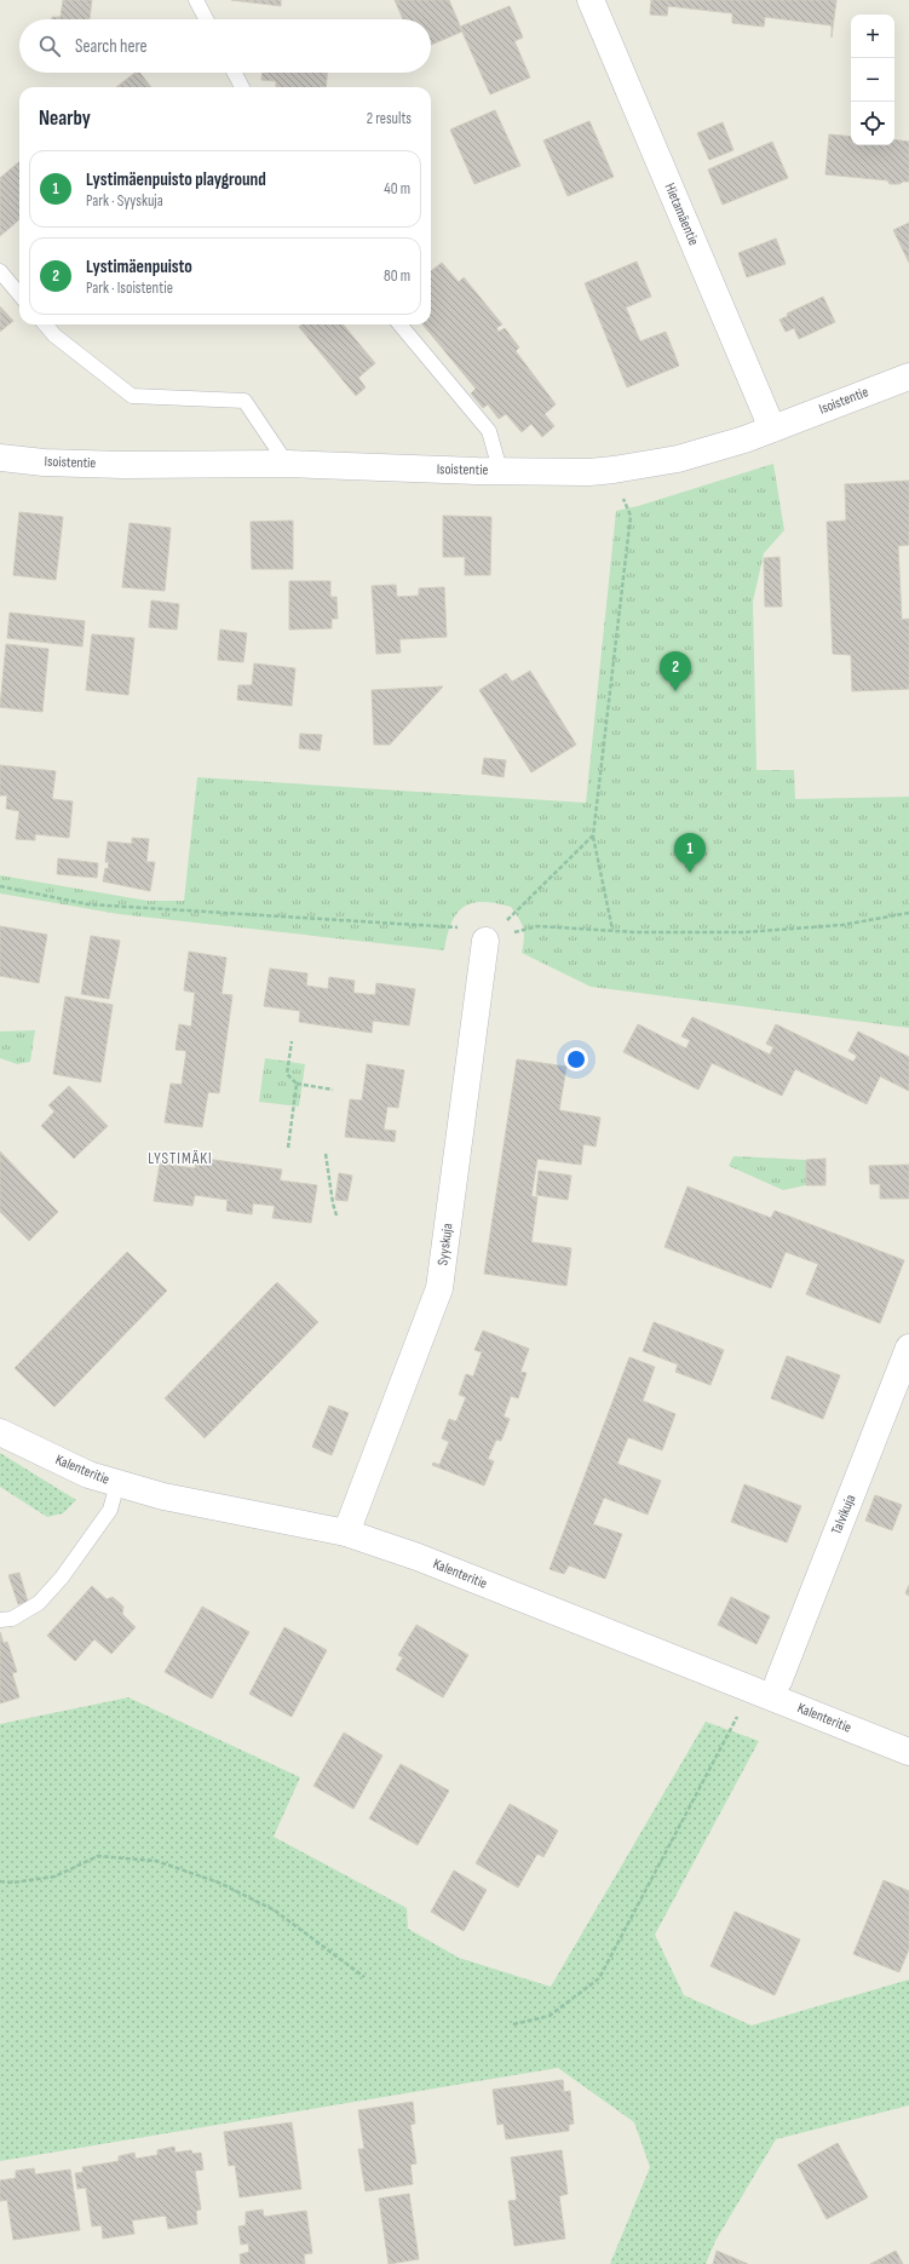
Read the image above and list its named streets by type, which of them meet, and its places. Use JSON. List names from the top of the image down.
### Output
{
  "streets": {
    "street": [
      "Hietamäentie",
      "Isoistentie",
      "Syyskuja",
      "Kalenteritie",
      "Talvikuja"
    ]
  },
  "crossings": [
    ["Hietamäentie", "Isoistentie"],
    ["Syyskuja", "Kalenteritie"]
  ],
  "districts": ["LYSTIMÄKI"],
  "page": {
    "map_buttons": ["+", "−"],
    "search": "Search here",
    "heading": ["Nearby", "2 results"],
    "list": [
      {
        "mark": "1",
        "name": "Lystimäenpuisto playground",
        "note": "Park · Syyskuja",
        "value": "40 m"
      },
      {
        "mark": "2",
        "name": "Lystimäenpuisto",
        "note": "Park · Isoistentie",
        "value": "80 m"
      }
    ],
    "pins": ["2", "1"]
  }
}
